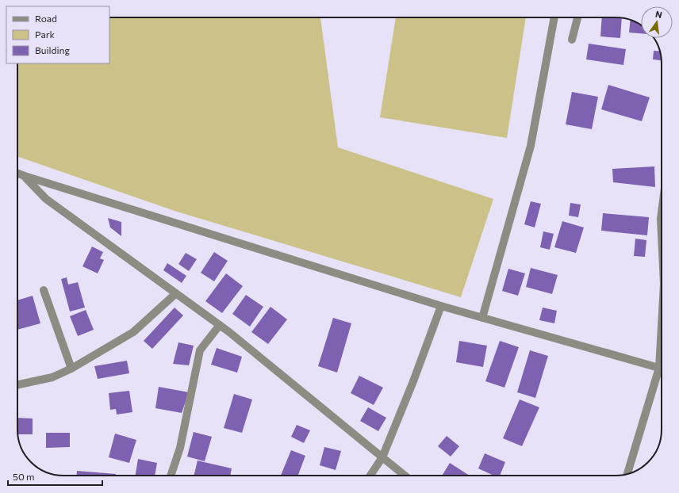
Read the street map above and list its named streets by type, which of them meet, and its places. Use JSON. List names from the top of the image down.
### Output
{
  "legend": ["Road", "Park", "Building"],
  "scale_bar": "50 m",
  "north": "top"
}
